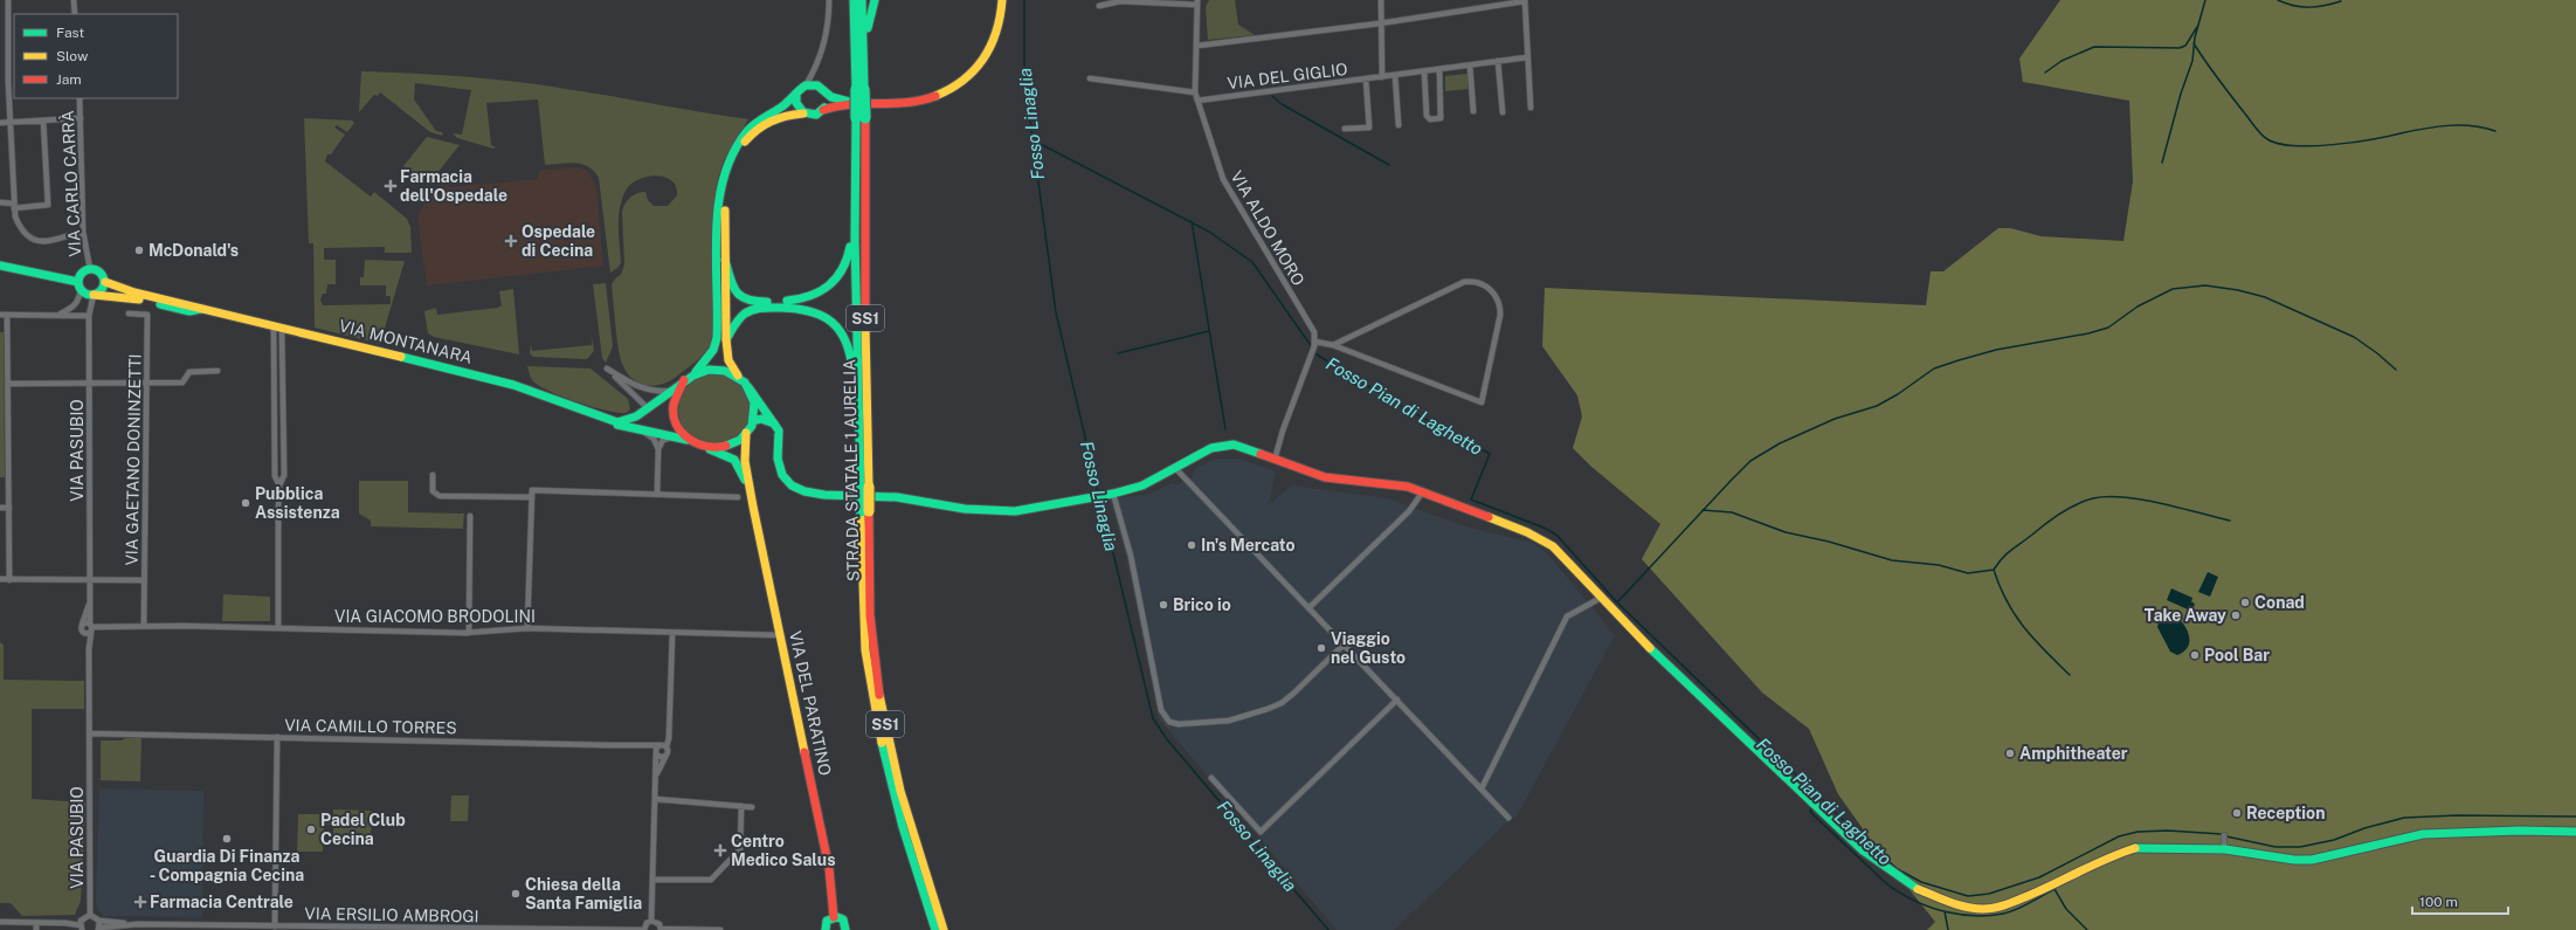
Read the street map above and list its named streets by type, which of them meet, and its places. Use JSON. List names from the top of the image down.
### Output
{
  "streets": {
    "main road": [
      "SS1",
      "VIA MONTANARA",
      "STRADA STATALE 1 AURELIA",
      "VIA DEL PARATINO"
    ],
    "street": [
      "VIA DEL GIGLIO",
      "VIA CARLO CARRÀ",
      "VIA ALDO MORO",
      "VIA PASUBIO",
      "VIA GAETANO DONINZETTI",
      "VIA GIACOMO BRODOLINI",
      "VIA CAMILLO TORRES",
      "VIA ERSILIO AMBROGI"
    ]
  },
  "crossings": [
    ["VIA DEL GIGLIO", "VIA ALDO MORO"],
    ["VIA CARLO CARRÀ", "VIA MONTANARA"],
    ["VIA CARLO CARRÀ", "VIA PASUBIO"],
    ["VIA MONTANARA", "VIA PASUBIO"],
    ["VIA PASUBIO", "VIA GIACOMO BRODOLINI"],
    ["VIA PASUBIO", "VIA CAMILLO TORRES"],
    ["VIA GAETANO DONINZETTI", "VIA GIACOMO BRODOLINI"],
    ["VIA GIACOMO BRODOLINI", "VIA DEL PARATINO"]
  ],
  "water": ["Fosso Linaglia", "Fosso Pian di Laghetto"],
  "places": {
    "health": [
      "Farmacia dell'Ospedale",
      "Ospedale di Cecina",
      "Centro Medico Salus",
      "Farmacia Centrale"
    ],
    "other": [
      "McDonald's",
      "Pubblica Assistenza",
      "In's Mercato",
      "Conad",
      "Brico io",
      "Take Away",
      "Viaggio nel Gusto",
      "Pool Bar",
      "Amphitheater",
      "Reception",
      "Padel Club Cecina",
      "Guardia Di Finanza - Compagnia Cecina",
      "Chiesa della Santa Famiglia"
    ]
  },
  "legend": ["Fast", "Slow", "Jam"],
  "scale_bar": "100 m"
}
